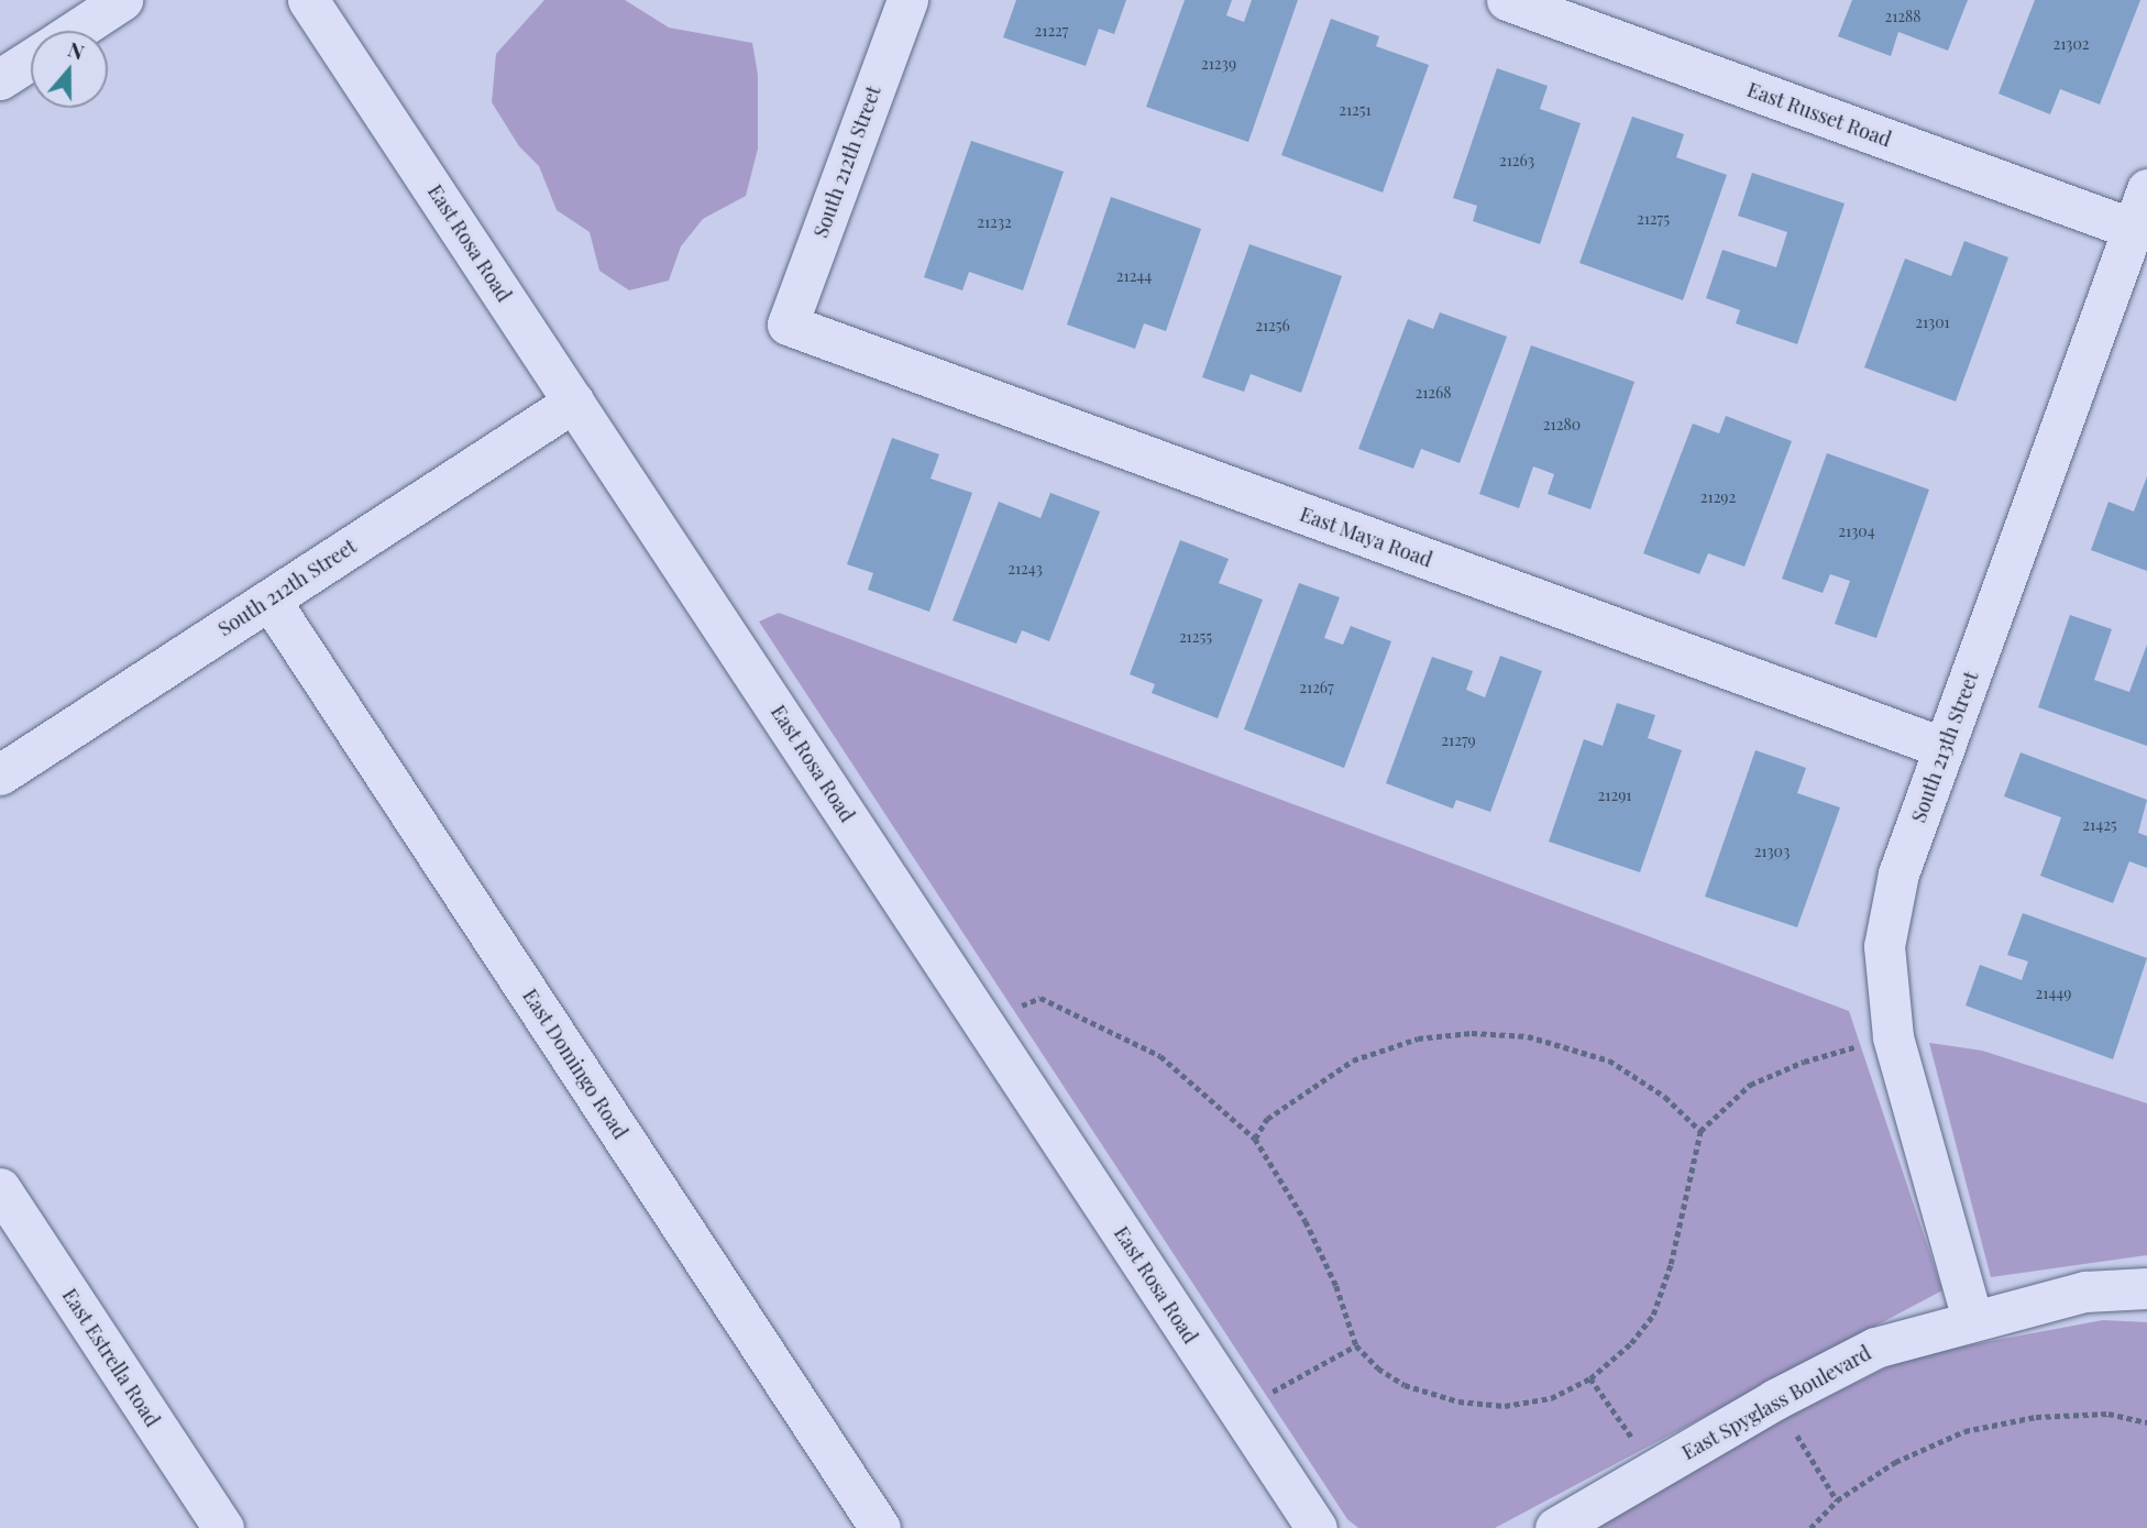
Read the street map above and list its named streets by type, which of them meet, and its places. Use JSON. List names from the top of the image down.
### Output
{
  "streets": {
    "street": [
      "East Russet Road",
      "South 212th Street",
      "East Rosa Road",
      "East Maya Road",
      "South 213th Street",
      "East Domingo Road",
      "East Estrella Road",
      "East Spyglass Boulevard"
    ]
  },
  "crossings": [
    ["East Russet Road", "South 213th Street"],
    ["South 212th Street", "East Rosa Road"],
    ["South 212th Street", "East Maya Road"],
    ["South 212th Street", "East Domingo Road"],
    ["East Maya Road", "South 213th Street"],
    ["South 213th Street", "East Spyglass Boulevard"]
  ],
  "house_numbers": [
    "21288",
    "21227",
    "21302",
    "21239",
    "21251",
    "21263",
    "21275",
    "21232",
    "21244",
    "21301",
    "21256",
    "21268",
    "21280",
    "21292",
    "21304",
    "21243",
    "21255",
    "21267",
    "21279",
    "21291",
    "21425",
    "21303",
    "21449"
  ],
  "north": "top"
}
